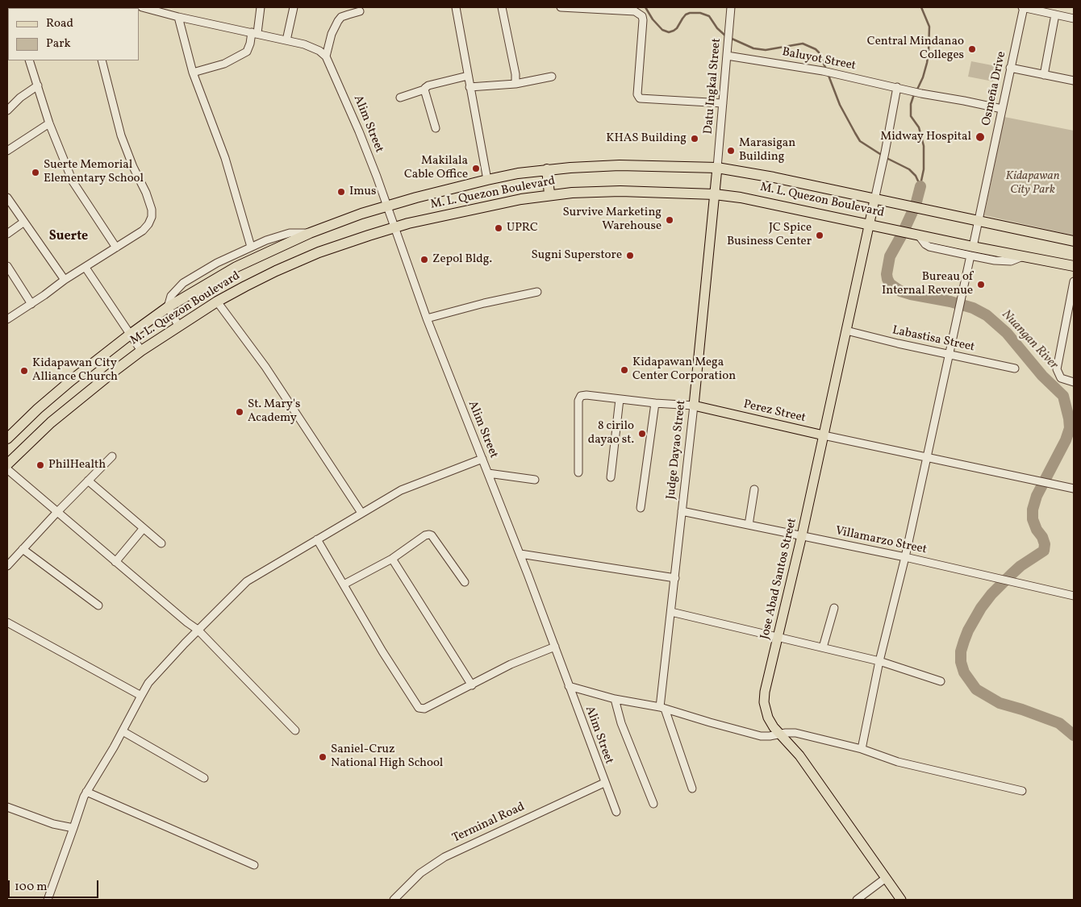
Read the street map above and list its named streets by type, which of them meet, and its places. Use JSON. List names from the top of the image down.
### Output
{
  "streets": {
    "highway": ["M. L. Quezon Boulevard"],
    "main road": ["Perez Street", "Judge Dayao Street", "Jose Abad Santos Street"],
    "street": [
      "Baluyot Street",
      "Datu Ingkal Street",
      "Osmeña Drive",
      "Alim Street",
      "Labastisa Street",
      "Villamarzo Street",
      "Terminal Road"
    ]
  },
  "crossings": [
    ["Baluyot Street", "Datu Ingkal Street"],
    ["Baluyot Street", "Osmeña Drive"],
    ["Datu Ingkal Street", "M. L. Quezon Boulevard"],
    ["Datu Ingkal Street", "Judge Dayao Street"],
    ["Osmeña Drive", "M. L. Quezon Boulevard"],
    ["Osmeña Drive", "Labastisa Street"],
    ["Osmeña Drive", "Perez Street"],
    ["Osmeña Drive", "Villamarzo Street"],
    ["Alim Street", "M. L. Quezon Boulevard"],
    ["Alim Street", "Terminal Road"],
    ["M. L. Quezon Boulevard", "Judge Dayao Street"],
    ["M. L. Quezon Boulevard", "Jose Abad Santos Street"],
    ["Labastisa Street", "Jose Abad Santos Street"],
    ["Perez Street", "Judge Dayao Street"],
    ["Perez Street", "Jose Abad Santos Street"],
    ["Judge Dayao Street", "Villamarzo Street"],
    ["Villamarzo Street", "Jose Abad Santos Street"]
  ],
  "districts": ["Suerte"],
  "water": ["Nuangan River"],
  "parks": ["Kidapawan City Park"],
  "places": [
    "Central Mindanao Colleges",
    "Midway Hospital",
    "KHAS Building",
    "Marasigan Building",
    "Makilala Cable Office",
    "Suerte Memorial Elementary School",
    "Imus",
    "Survive Marketing Warehouse",
    "UPRC",
    "JC Spice Business Center",
    "Sugni Superstore",
    "Zepol Bldg.",
    "Bureau of Internal Revenue",
    "Kidapawan Mega Center Corporation",
    "Kidapawan City Alliance Church",
    "St. Mary's Academy",
    "8 cirilo dayao st.",
    "PhilHealth",
    "Saniel-Cruz National High School"
  ],
  "legend": ["Road", "Park"],
  "scale_bar": "100 m"
}
